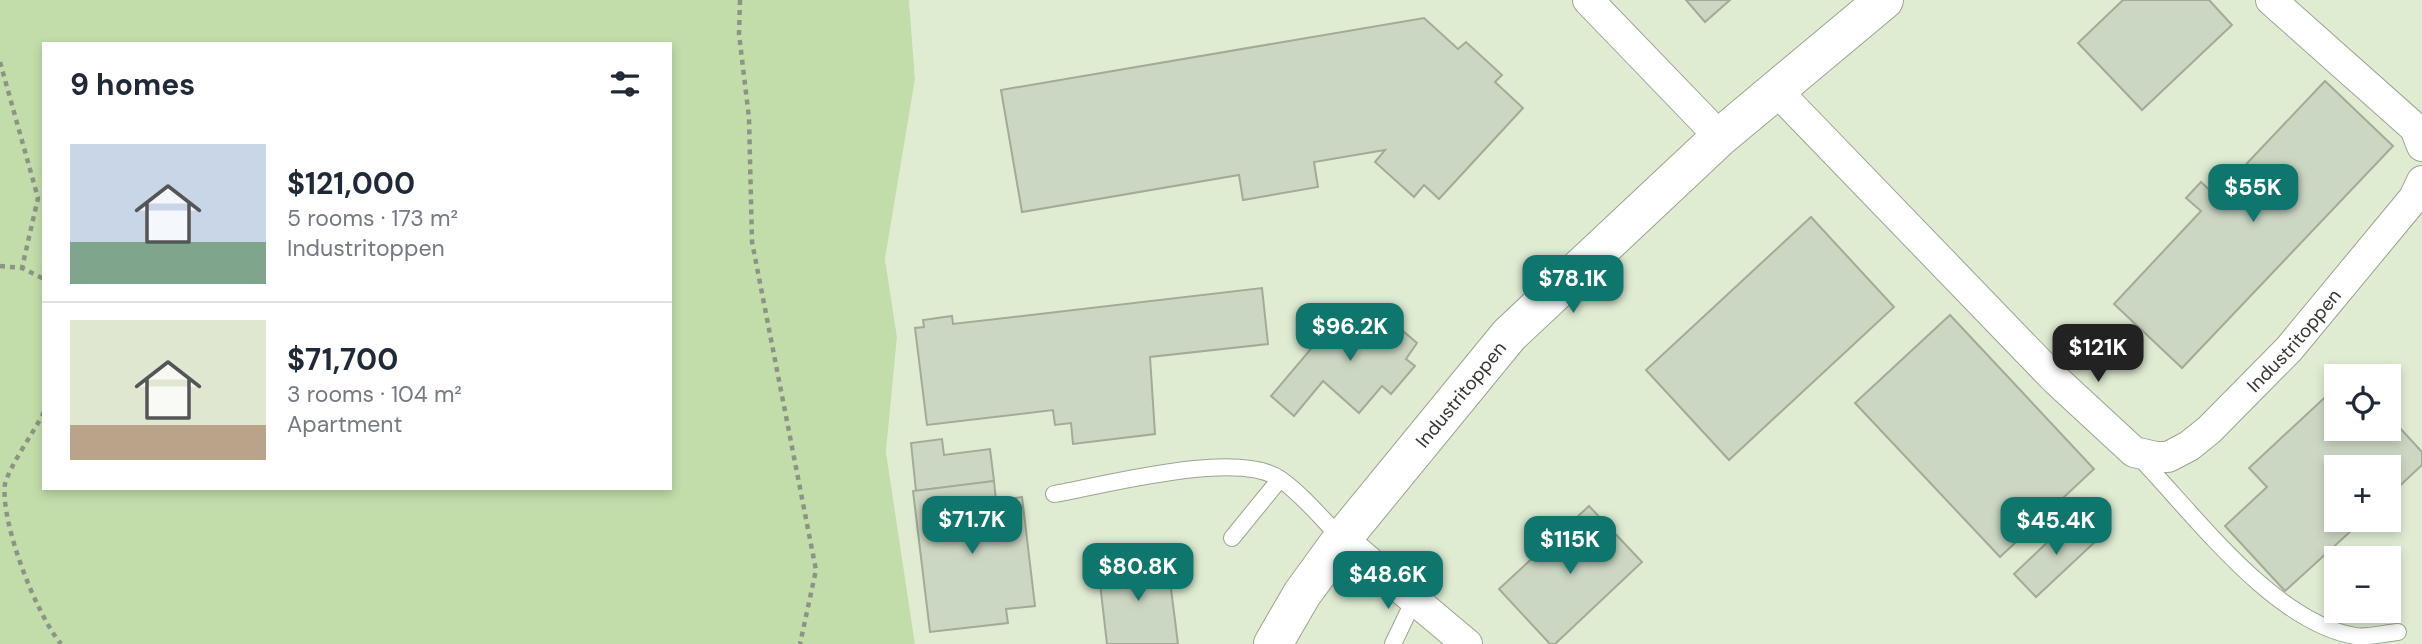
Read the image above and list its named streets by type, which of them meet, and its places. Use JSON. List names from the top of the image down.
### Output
{
  "streets": {
    "street": ["Industritoppen"]
  },
  "page": {
    "heading": "9 homes",
    "list": [
      {
        "name": "$121,000",
        "note": "5 rooms · 173 m² · Industritoppen"
      },
      {
        "name": "$71,700",
        "note": "3 rooms · 104 m² · Apartment"
      }
    ],
    "price": [
      "$55K",
      "$78.1K",
      "$96.2K",
      "$121K",
      "$71.7K",
      "$45.4K",
      "$115K",
      "$80.8K",
      "$48.6K"
    ],
    "map_buttons": ["+", "−"]
  }
}
